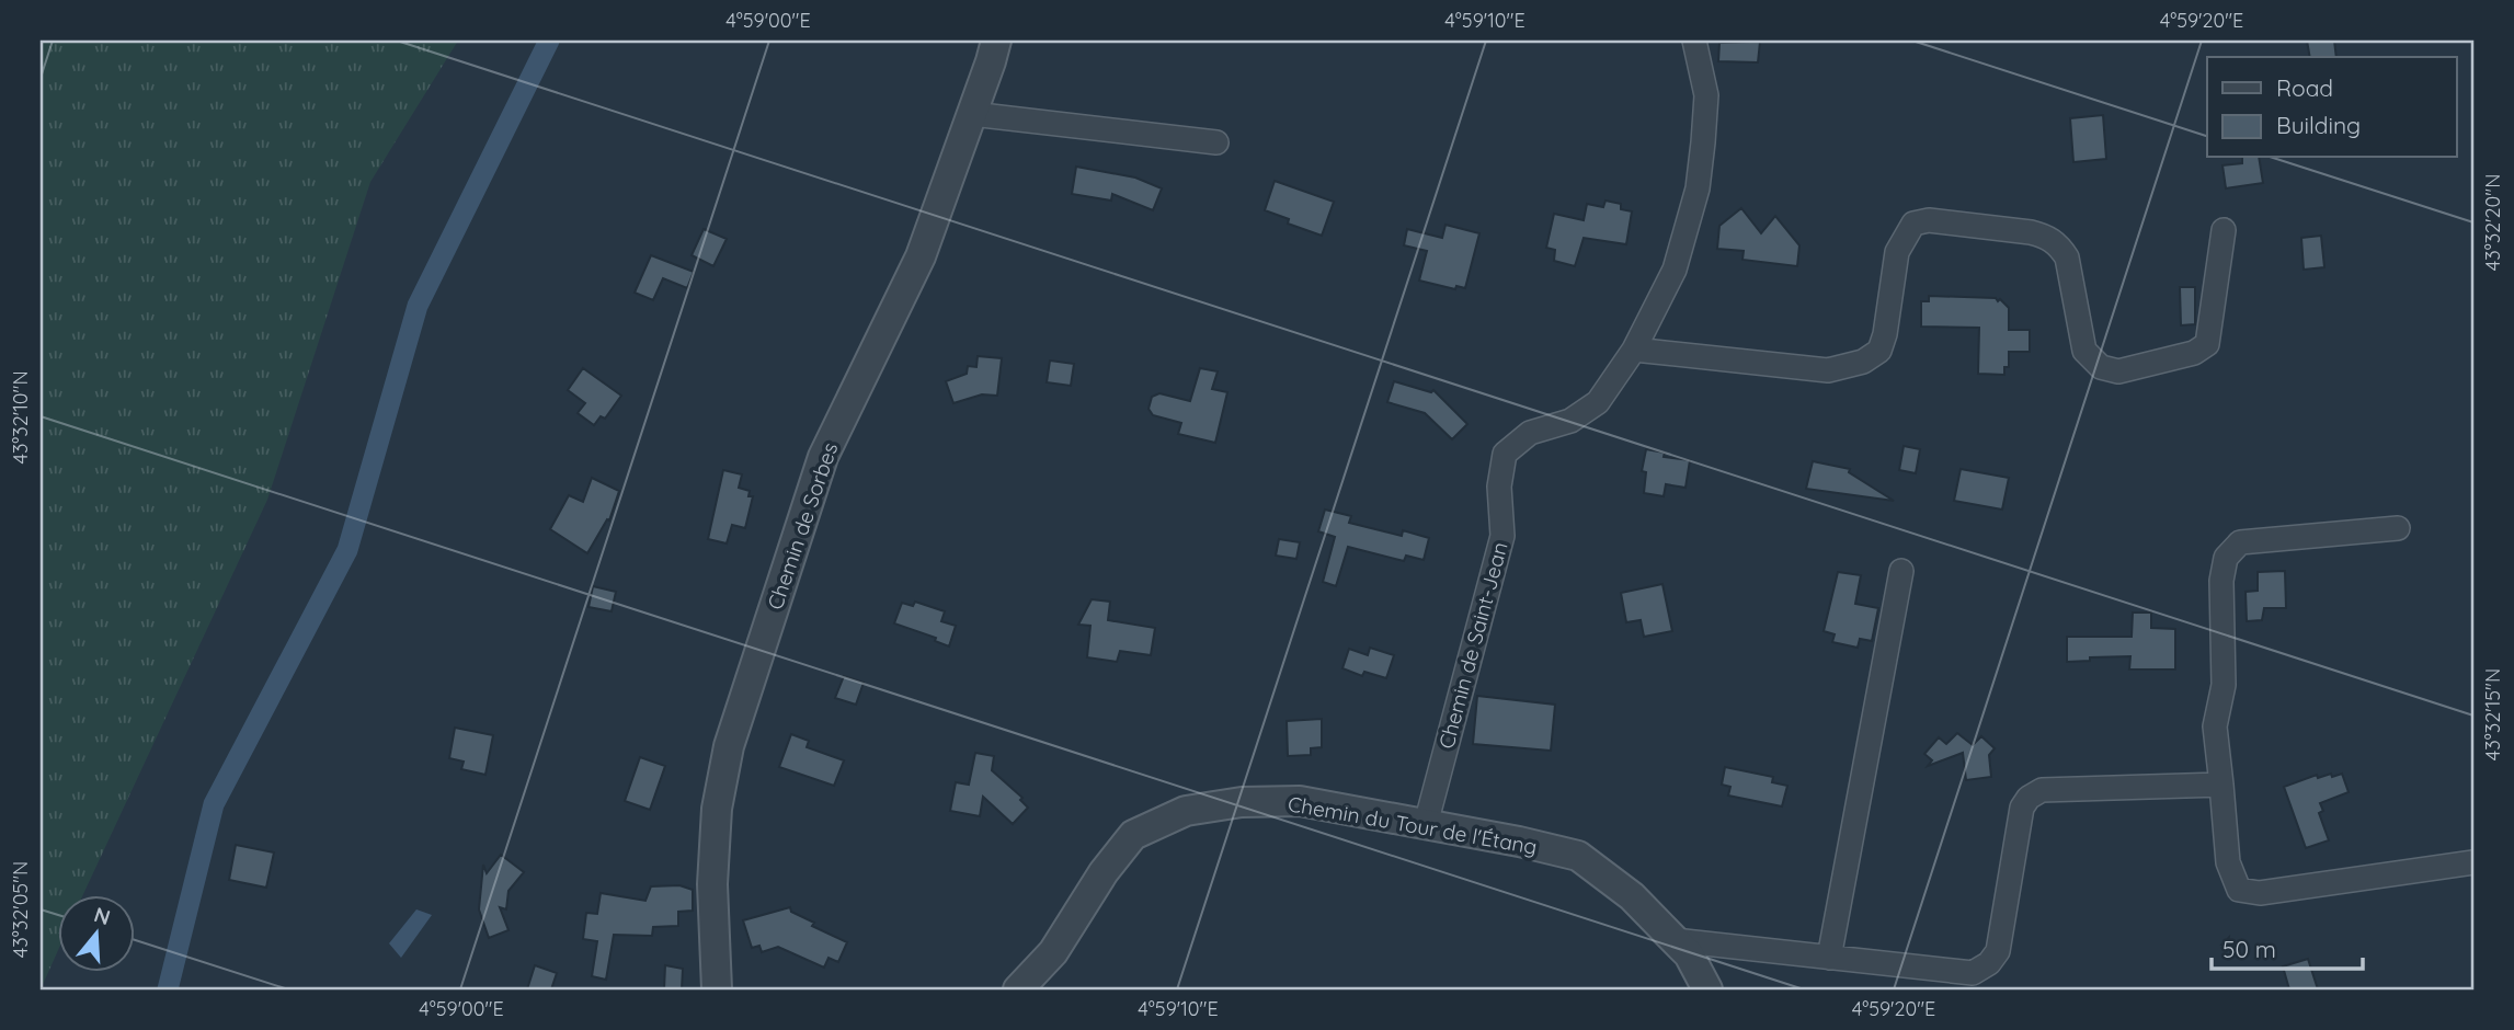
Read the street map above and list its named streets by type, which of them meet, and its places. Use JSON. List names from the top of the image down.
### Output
{
  "streets": {
    "street": ["Chemin de Sorbes", "Chemin de Saint-Jean", "Chemin du Tour de l'Étang"]
  },
  "crossings": [
    ["Chemin de Saint-Jean", "Chemin du Tour de l'Étang"]
  ],
  "legend": ["Road", "Building"],
  "scale_bar": "50 m",
  "north": "top",
  "coordinates": [
    "4°59'00\"E",
    "4°59'10\"E",
    "4°59'20\"E",
    "43°32'20\"N",
    "43°32'10\"N",
    "43°32'15\"N",
    "43°32'05\"N"
  ]
}
